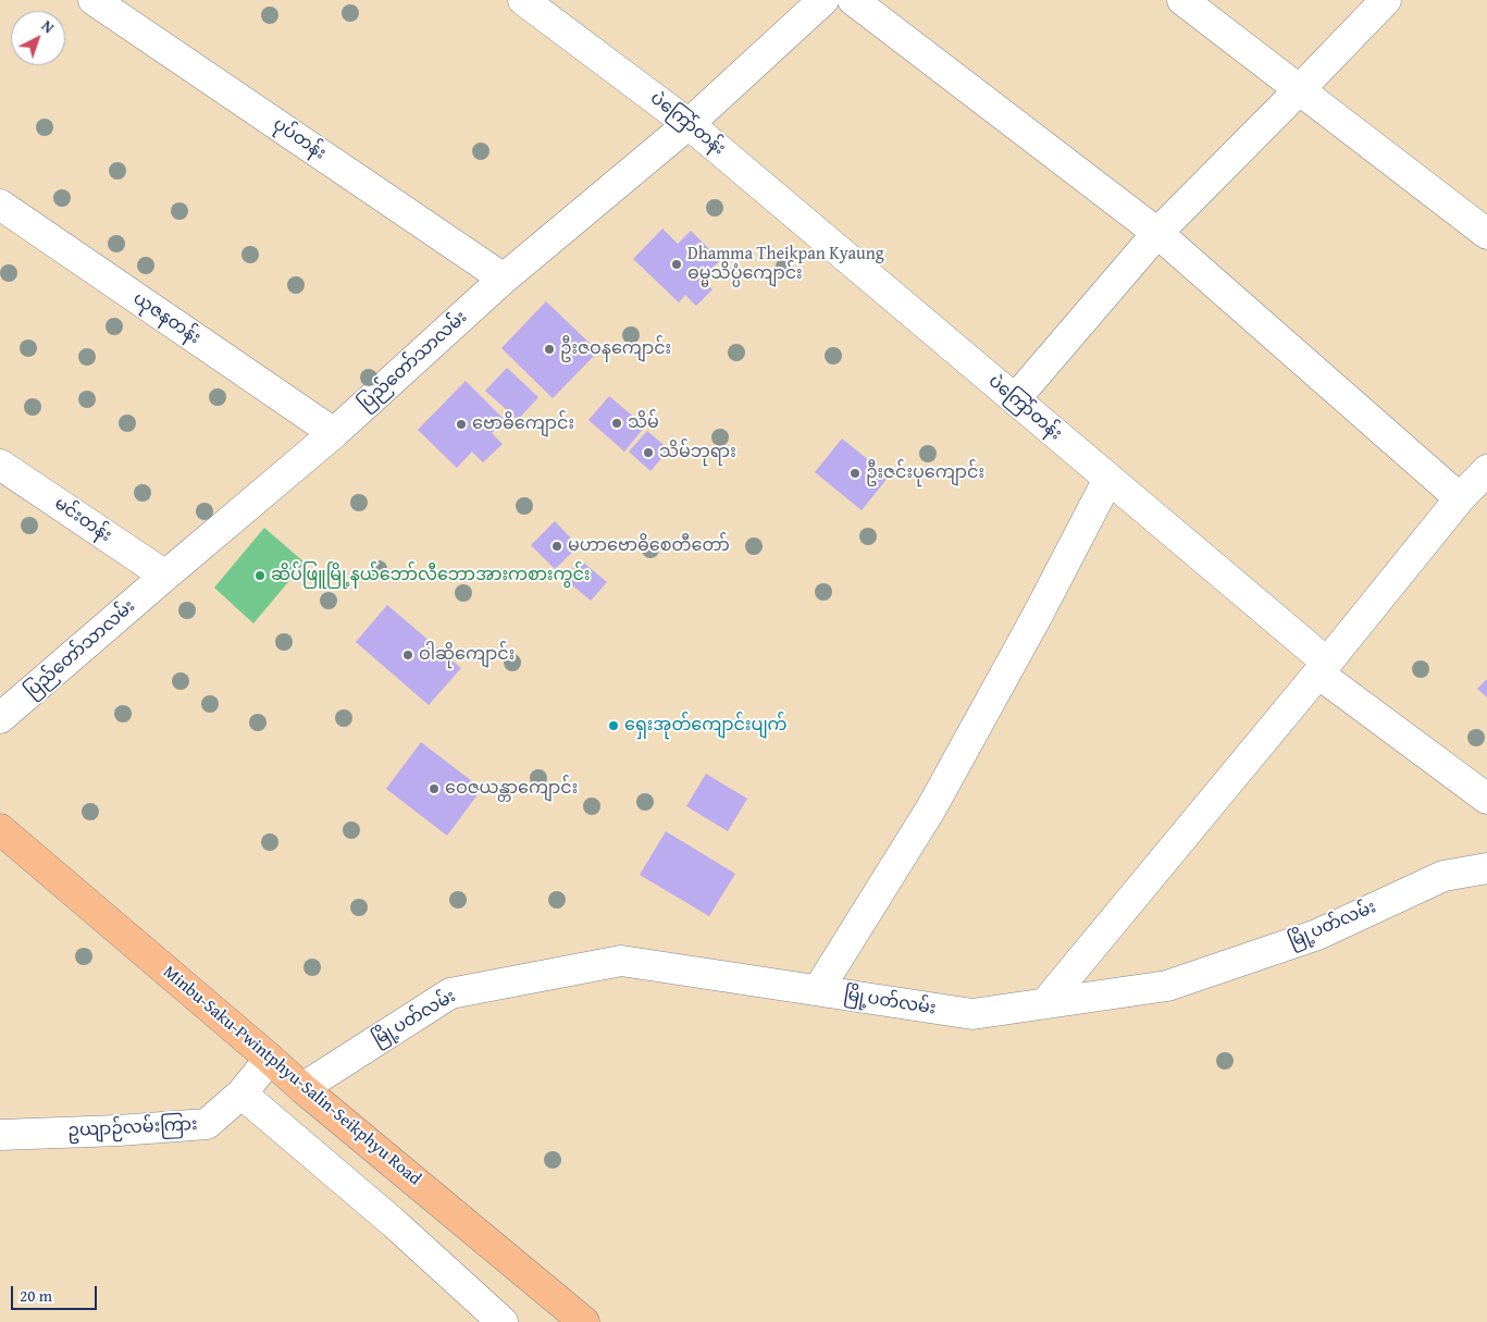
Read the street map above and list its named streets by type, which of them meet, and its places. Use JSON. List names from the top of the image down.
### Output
{
  "streets": {
    "main road": ["Minbu-Saku-Pwintphyu-Salin-Seikphyu Road"],
    "street": [
      "ပဲကြော်တန်း",
      "ပုပ်တန်း",
      "ယုဇနတန်း",
      "ပြည်တော်သာလမ်း",
      "မင်းတန်း",
      "မြို့ပတ်လမ်း",
      "ဥယျာဉ်လမ်းကြား"
    ]
  },
  "crossings": [
    ["ပဲကြော်တန်း", "ပြည်တော်သာလမ်း"],
    ["ပုပ်တန်း", "ပြည်တော်သာလမ်း"],
    ["ယုဇနတန်း", "ပြည်တော်သာလမ်း"],
    ["ပြည်တော်သာလမ်း", "မင်းတန်း"],
    ["မြို့ပတ်လမ်း", "Minbu-Saku-Pwintphyu-Salin-Seikphyu Road"],
    ["Minbu-Saku-Pwintphyu-Salin-Seikphyu Road", "ဥယျာဉ်လမ်းကြား"]
  ],
  "places": [
    "Dhamma Theikpan Kyaung ဓမ္မသိပ္ပံကျောင်း",
    "ဦးဇဝနကျောင်း",
    "သိမ်",
    "ဗောဓိကျောင်း",
    "သိမ်ဘုရား",
    "ဦးဇင်းပုကျောင်း",
    "မဟာဗောဓိစေတီတော်",
    "ဆိပ်ဖြူမြို့နယ်ဘော်လီဘောအားကစားကွင်း",
    "ဝါဆိုကျောင်း",
    "ရှေးအုတ်ကျောင်းပျက်",
    "ဝေဇယန္တာကျောင်း"
  ],
  "scale_bar": "20 m",
  "north": "top right"
}
